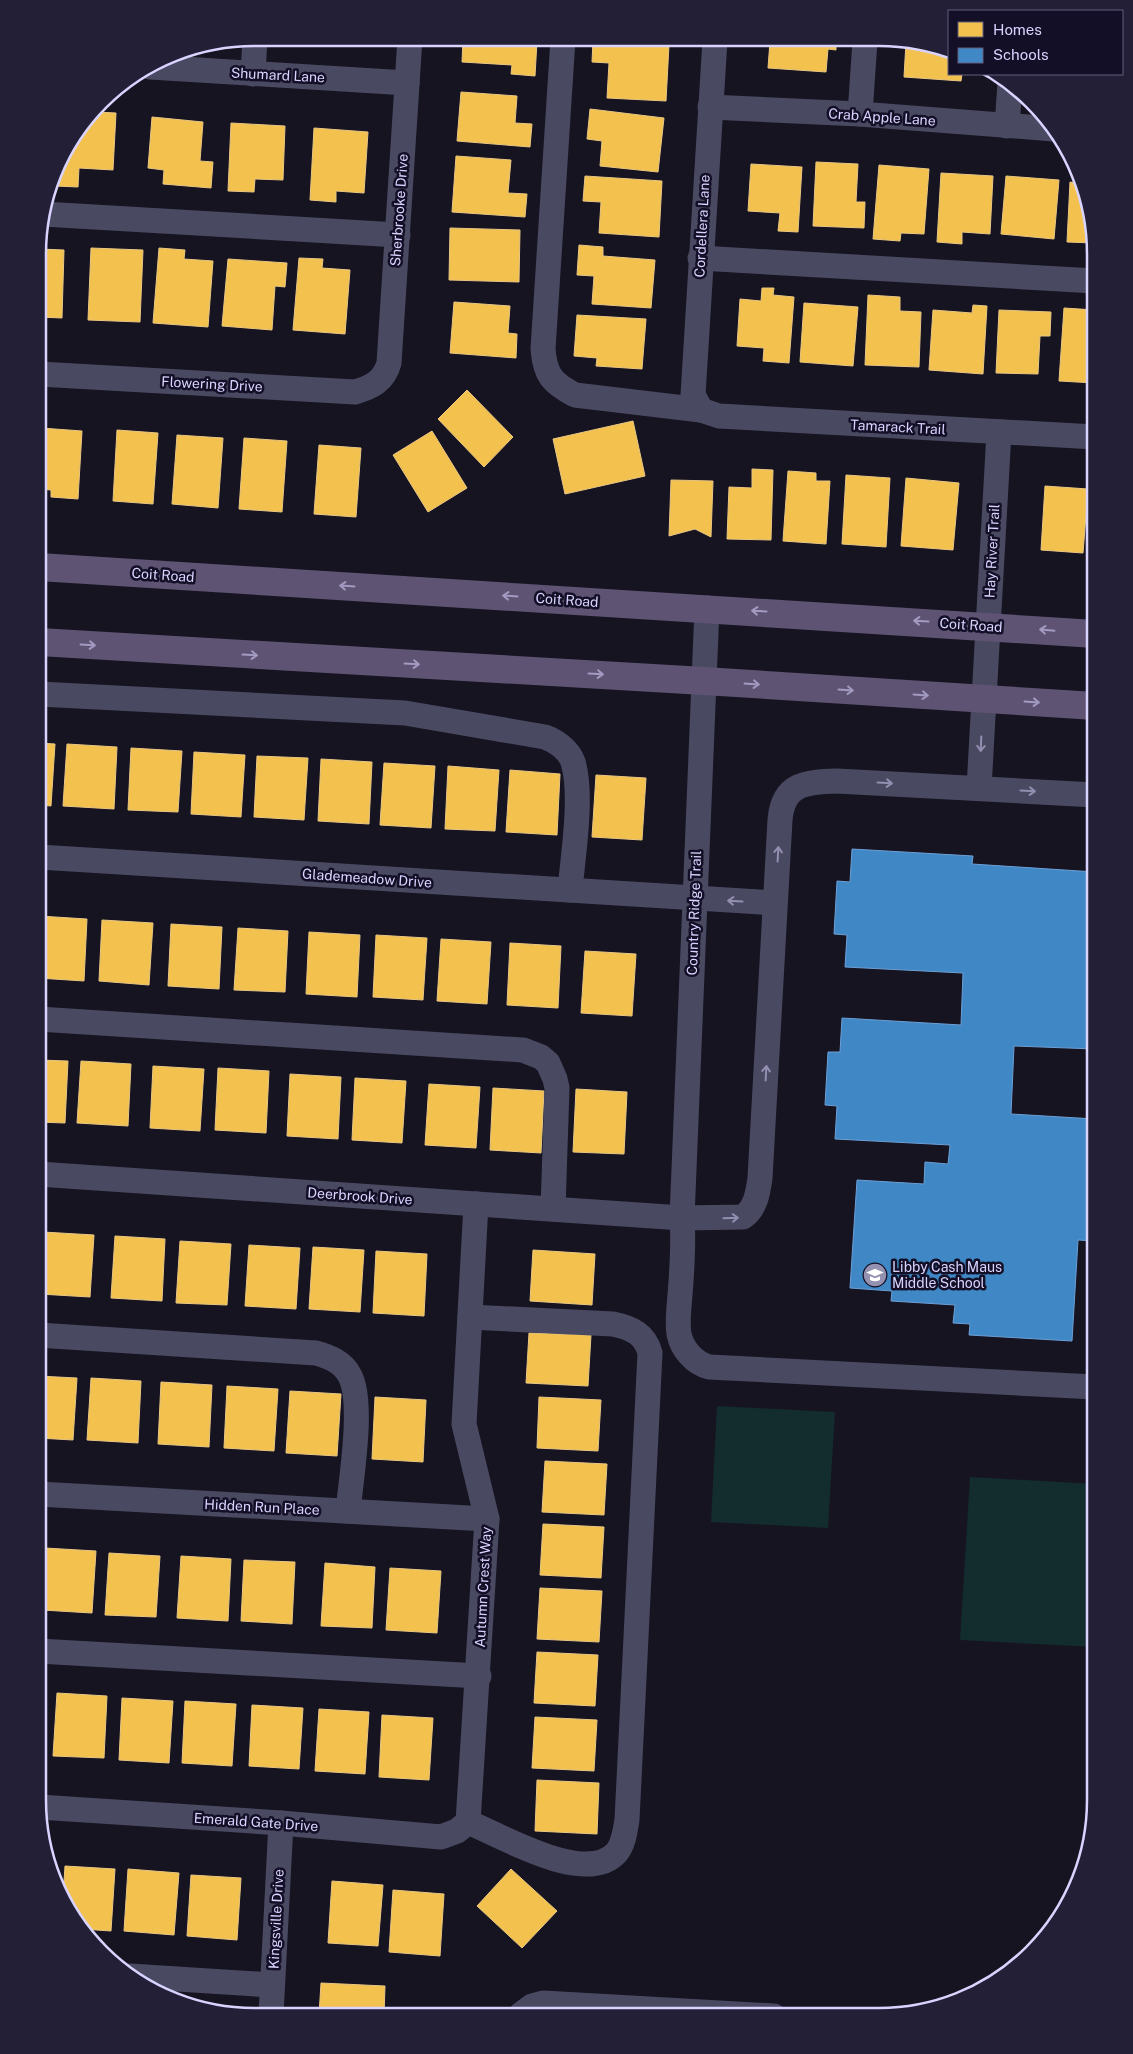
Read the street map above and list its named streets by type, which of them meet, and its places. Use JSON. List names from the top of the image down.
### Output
{
  "streets": {
    "main road": ["Coit Road"],
    "street": [
      "Shumard Lane",
      "Crab Apple Lane",
      "Sherbrooke Drive",
      "Cordellera Lane",
      "Flowering Drive",
      "Tamarack Trail",
      "Hay River Trail",
      "Glademeadow Drive",
      "Country Ridge Trail",
      "Deerbrook Drive",
      "Hidden Run Place",
      "Autumn Crest Way",
      "Emerald Gate Drive",
      "Kingsville Drive"
    ]
  },
  "crossings": [
    ["Shumard Lane", "Sherbrooke Drive"],
    ["Crab Apple Lane", "Cordellera Lane"],
    ["Sherbrooke Drive", "Flowering Drive"],
    ["Cordellera Lane", "Tamarack Trail"],
    ["Tamarack Trail", "Hay River Trail"],
    ["Hay River Trail", "Coit Road"],
    ["Hay River Trail", "Deerbrook Drive"],
    ["Coit Road", "Country Ridge Trail"],
    ["Glademeadow Drive", "Country Ridge Trail"],
    ["Glademeadow Drive", "Deerbrook Drive"],
    ["Country Ridge Trail", "Deerbrook Drive"],
    ["Deerbrook Drive", "Autumn Crest Way"],
    ["Hidden Run Place", "Autumn Crest Way"],
    ["Autumn Crest Way", "Emerald Gate Drive"],
    ["Emerald Gate Drive", "Kingsville Drive"]
  ],
  "places": {
    "school or university": ["Libby Cash Maus Middle School"]
  },
  "legend": ["Homes", "Schools"]
}
